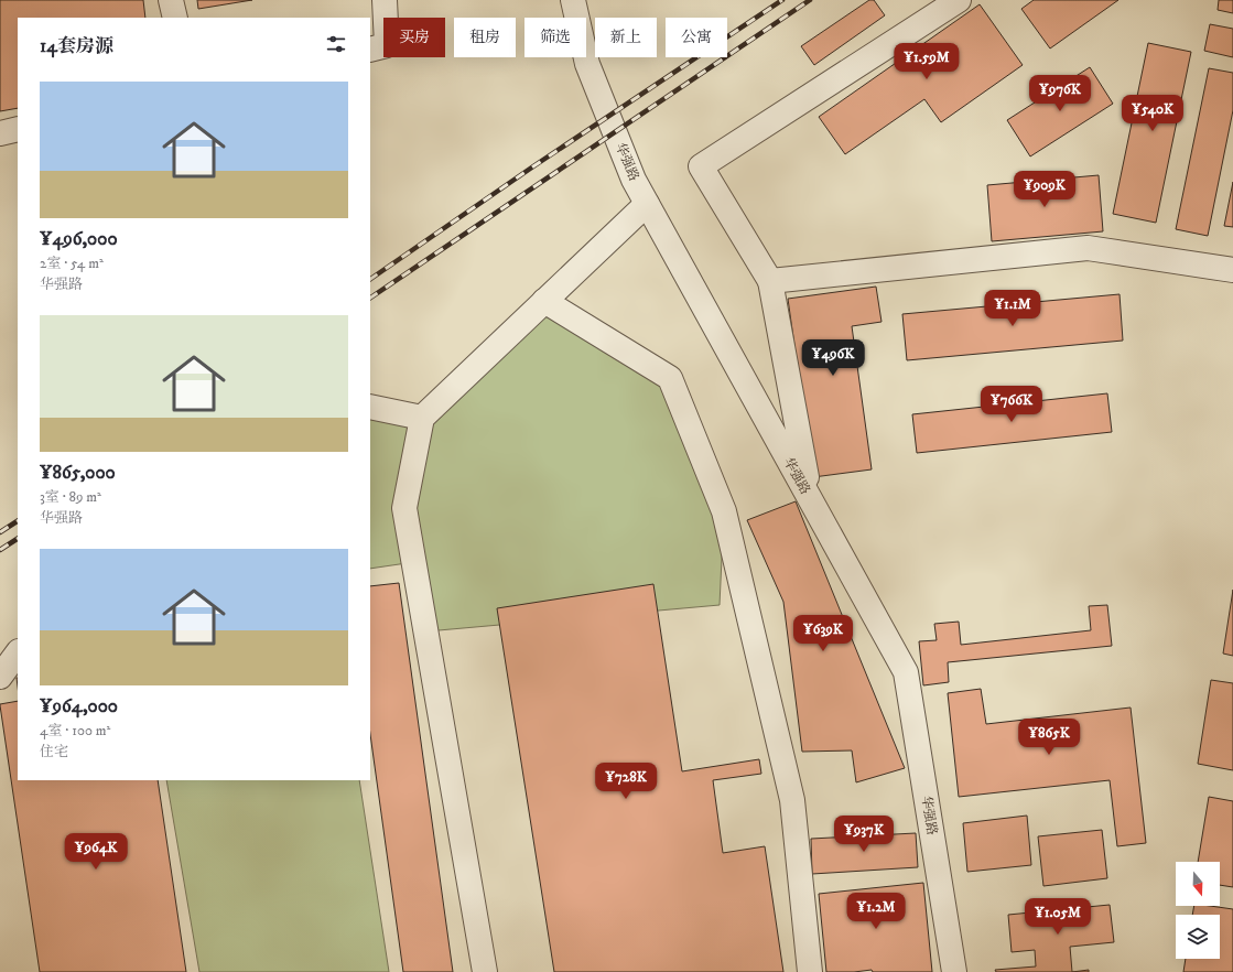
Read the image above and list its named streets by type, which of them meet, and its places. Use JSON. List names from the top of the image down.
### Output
{
  "streets": {
    "street": ["华强路"]
  },
  "north": "bottom",
  "page": {
    "chip": [
      "买房",
      "租房",
      "筛选",
      "新上",
      "公寓"
    ],
    "heading": "14套房源",
    "price": [
      "¥1.59M",
      "¥976K",
      "¥540K",
      "¥909K",
      "¥1.1M",
      "¥496K",
      "¥766K",
      "¥639K",
      "¥865K",
      "¥728K",
      "¥937K",
      "¥964K",
      "¥1.2M",
      "¥1.05M"
    ],
    "list": [
      {
        "name": "¥496,000",
        "note": "2室 · 54 m² · 华强路"
      },
      {
        "name": "¥865,000",
        "note": "3室 · 89 m² · 华强路"
      },
      {
        "name": "¥964,000",
        "note": "4室 · 100 m² · 住宅"
      }
    ]
  }
}
